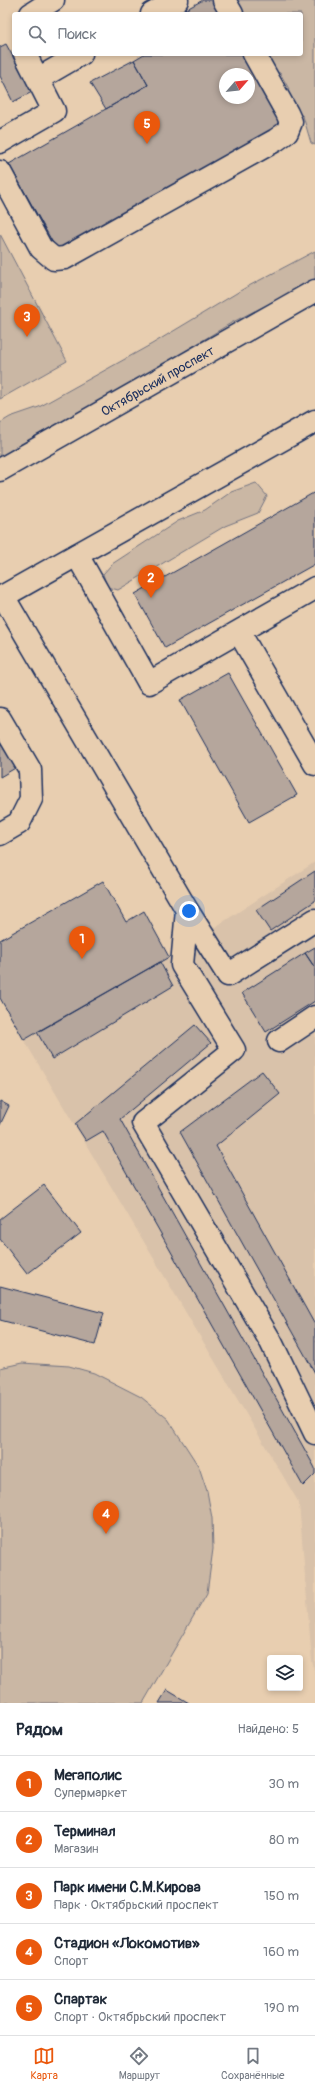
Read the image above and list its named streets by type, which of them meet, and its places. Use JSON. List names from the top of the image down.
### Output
{
  "streets": {
    "main road": ["Октябрьский проспект"]
  },
  "north": "top right",
  "page": {
    "search": "Поиск",
    "pins": [
      "5",
      "3",
      "2",
      "1",
      "4"
    ],
    "heading": ["Рядом", "Найдено: 5"],
    "list": [
      {
        "mark": "1",
        "name": "Мегаполис",
        "note": "Супермаркет",
        "value": "30 m"
      },
      {
        "mark": "2",
        "name": "Терминал",
        "note": "Магазин",
        "value": "80 m"
      },
      {
        "mark": "3",
        "name": "Парк имени С.М.Кирова",
        "note": "Парк · Октябрьский проспект",
        "value": "150 m"
      },
      {
        "mark": "4",
        "name": "Cтадион «Локомотив»",
        "note": "Спорт",
        "value": "160 m"
      },
      {
        "mark": "5",
        "name": "Спартак",
        "note": "Спорт · Октябрьский проспект",
        "value": "190 m"
      }
    ],
    "nav": ["Карта", "Маршрут", "Сохранённые"]
  }
}
